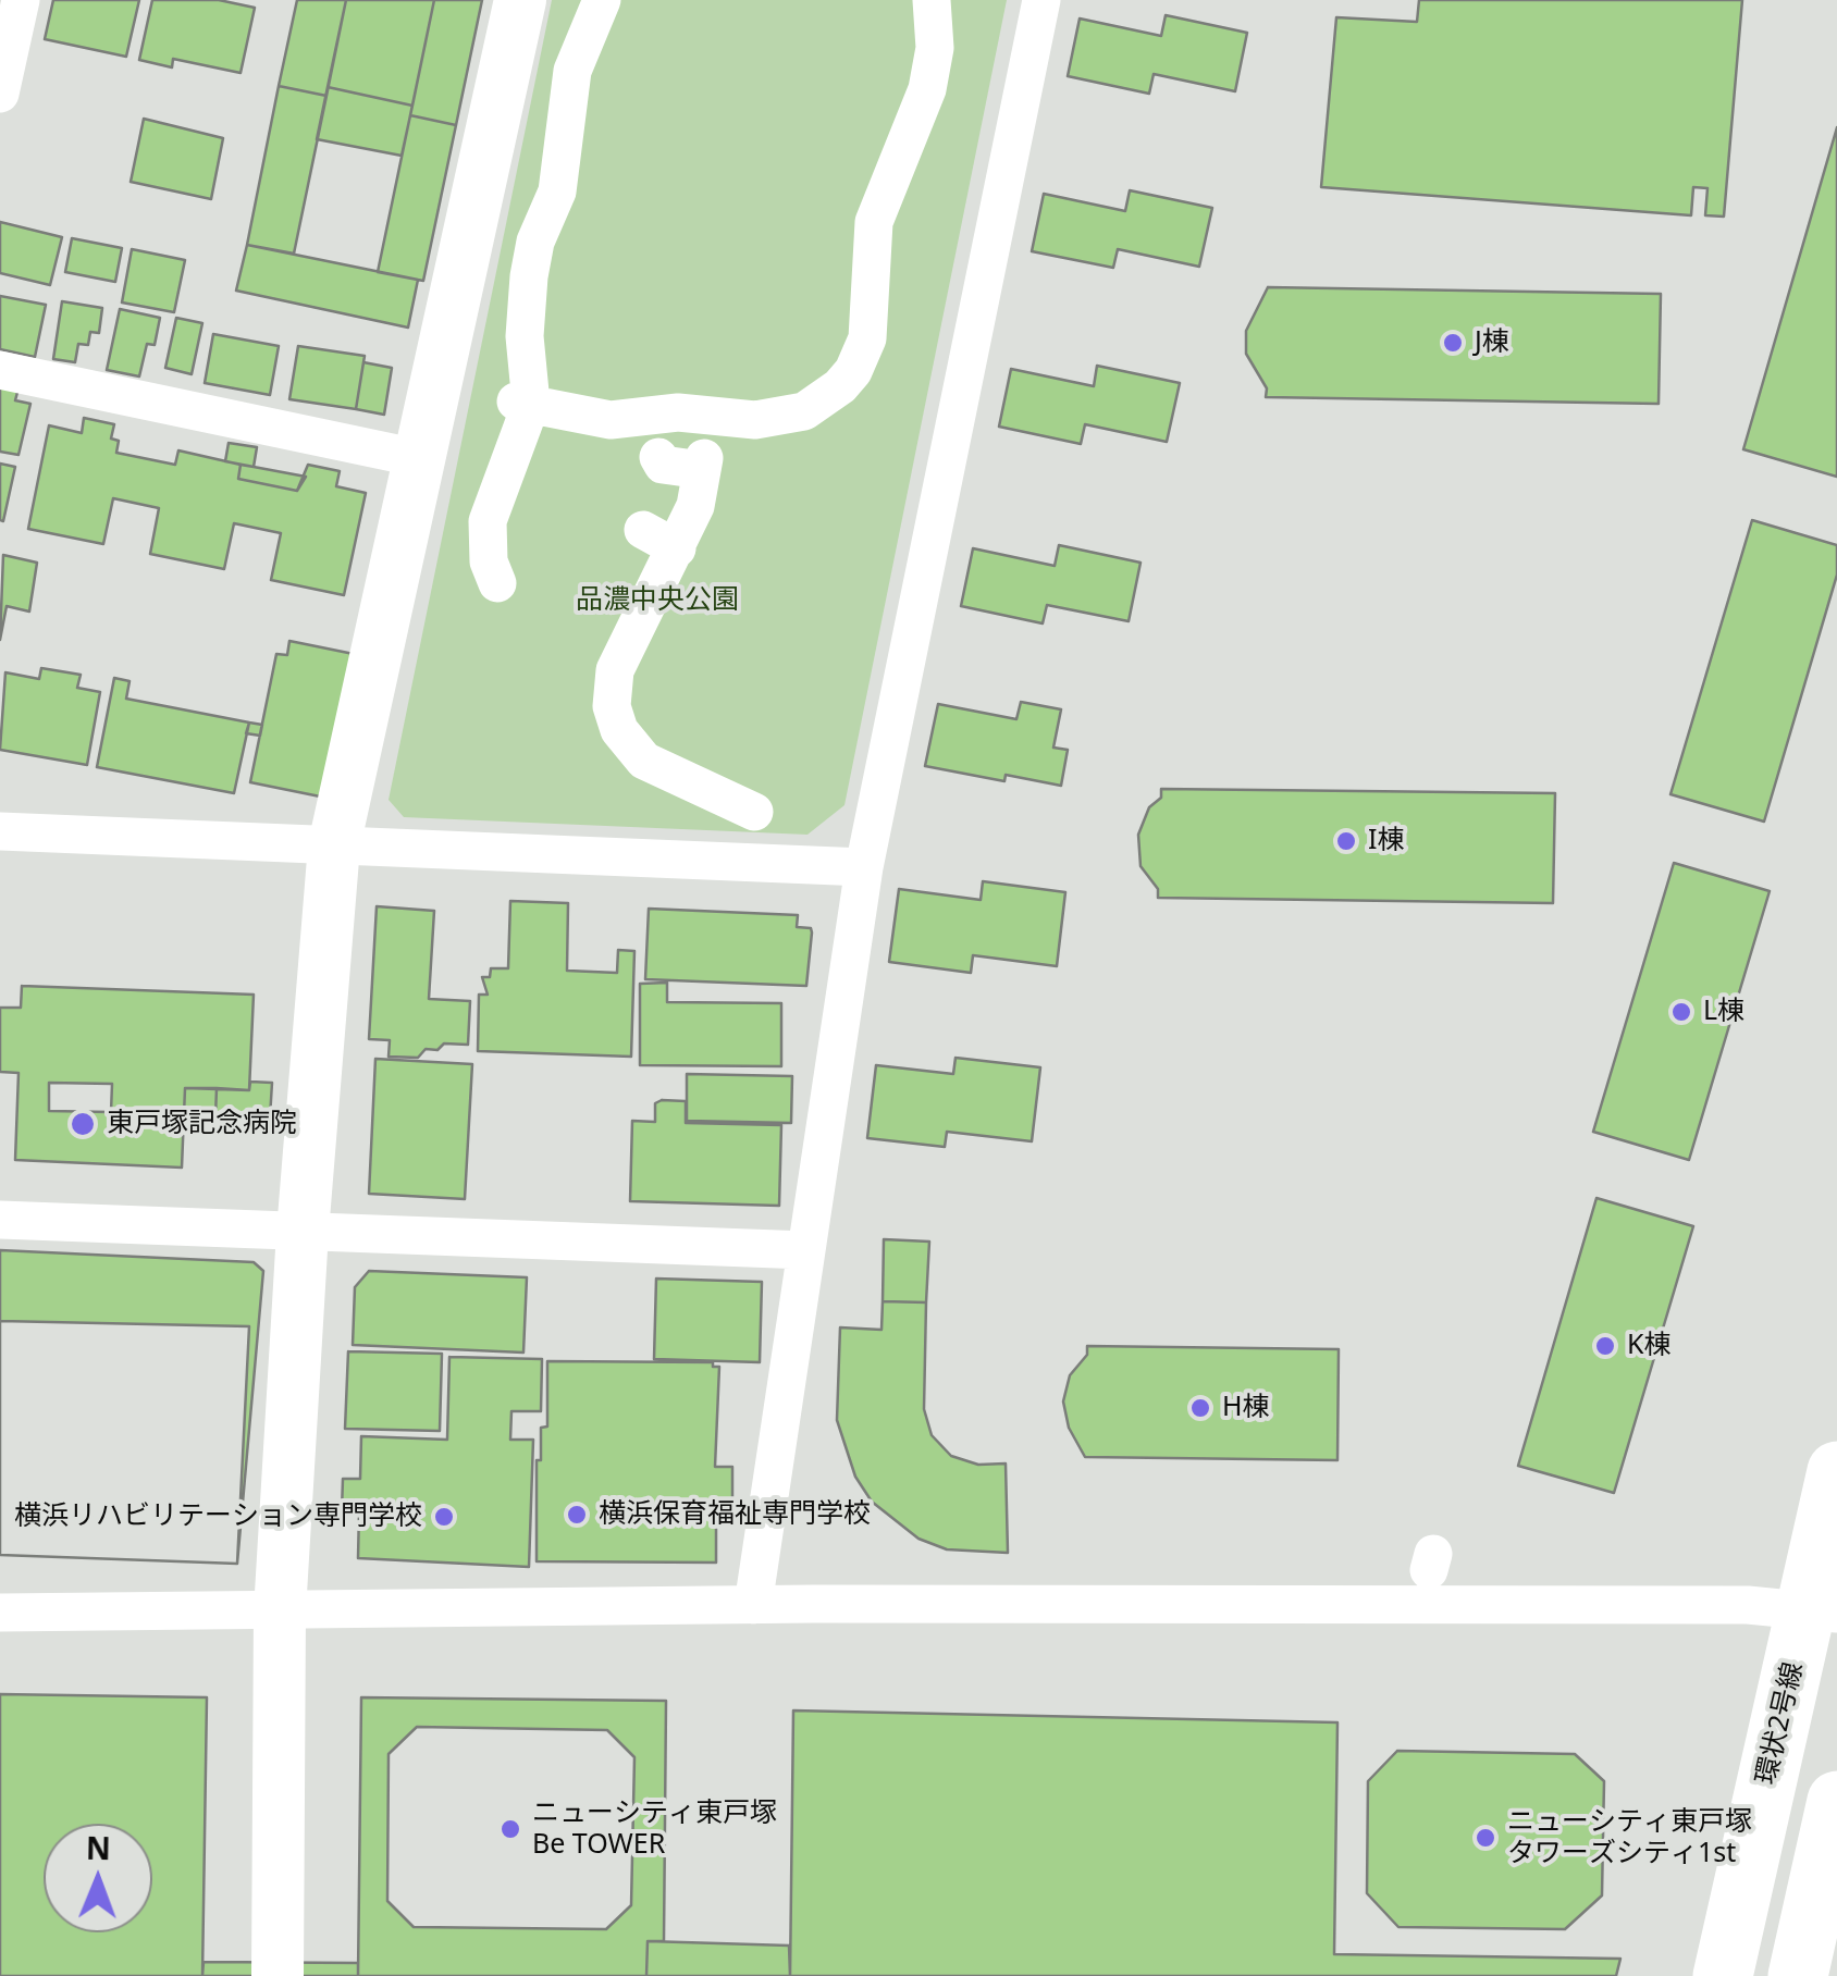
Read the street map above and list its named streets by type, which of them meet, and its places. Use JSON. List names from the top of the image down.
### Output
{
  "streets": {
    "main road": ["環状2号線"]
  },
  "parks": ["品濃中央公園"],
  "places": [
    "J棟",
    "I棟",
    "L棟",
    "東戸塚記念病院",
    "K棟",
    "H棟",
    "横浜保育福祉専門学校",
    "横浜リハビリテーション専門学校",
    "ニューシティ東戸塚 Be TOWER",
    "ニューシティ東戸塚 タワーズシティ1st"
  ],
  "north": "top"
}
